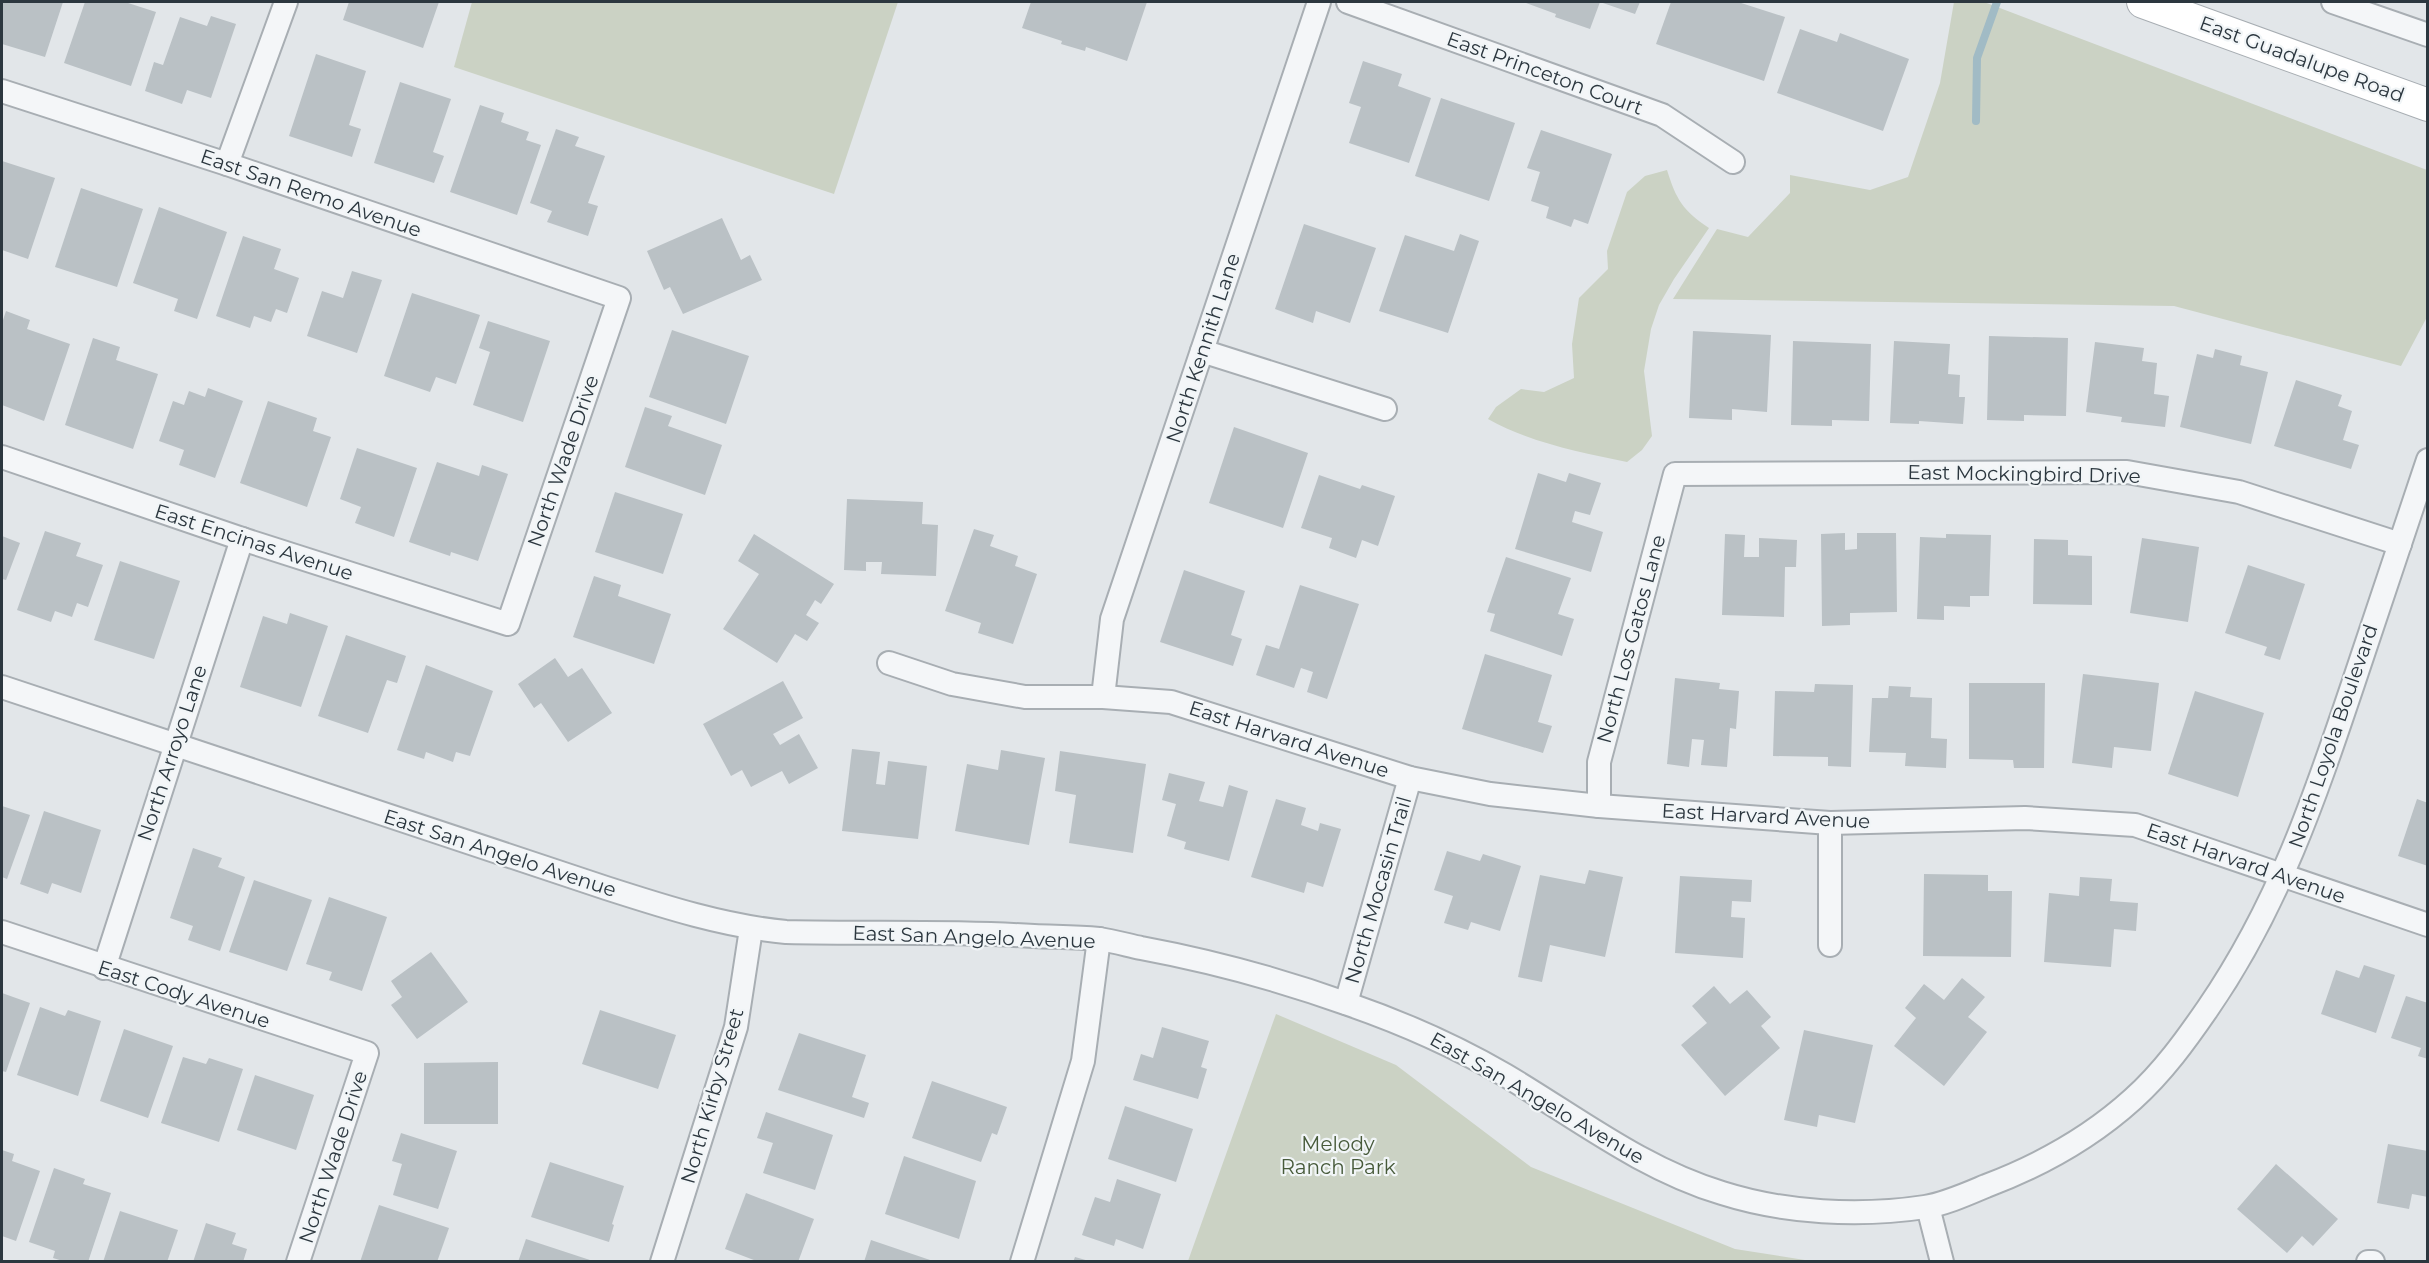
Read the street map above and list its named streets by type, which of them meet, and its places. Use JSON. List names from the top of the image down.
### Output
{
  "streets": {
    "main road": ["East Guadalupe Road"],
    "street": [
      "East Princeton Court",
      "East San Remo Avenue",
      "North Kennith Lane",
      "North Wade Drive",
      "East Mockingbird Drive",
      "East Encinas Avenue",
      "North Los Gatos Lane",
      "North Loyola Boulevard",
      "East Harvard Avenue",
      "North Arroyo Lane",
      "East San Angelo Avenue",
      "North Mocasin Trail",
      "East Cody Avenue",
      "North Kirby Street"
    ]
  },
  "crossings": [
    ["East San Remo Avenue", "North Wade Drive"],
    ["North Kennith Lane", "East Harvard Avenue"],
    ["North Wade Drive", "East Encinas Avenue"],
    ["North Wade Drive", "East Cody Avenue"],
    ["East Mockingbird Drive", "North Los Gatos Lane"],
    ["East Mockingbird Drive", "North Loyola Boulevard"],
    ["East Encinas Avenue", "North Arroyo Lane"],
    ["North Los Gatos Lane", "East Harvard Avenue"],
    ["North Loyola Boulevard", "East Harvard Avenue"],
    ["North Loyola Boulevard", "East San Angelo Avenue"],
    ["East Harvard Avenue", "North Mocasin Trail"],
    ["North Arroyo Lane", "East San Angelo Avenue"],
    ["North Arroyo Lane", "East Cody Avenue"],
    ["East San Angelo Avenue", "North Mocasin Trail"],
    ["East San Angelo Avenue", "North Kirby Street"]
  ],
  "parks": ["Melody Ranch Park"]
}
